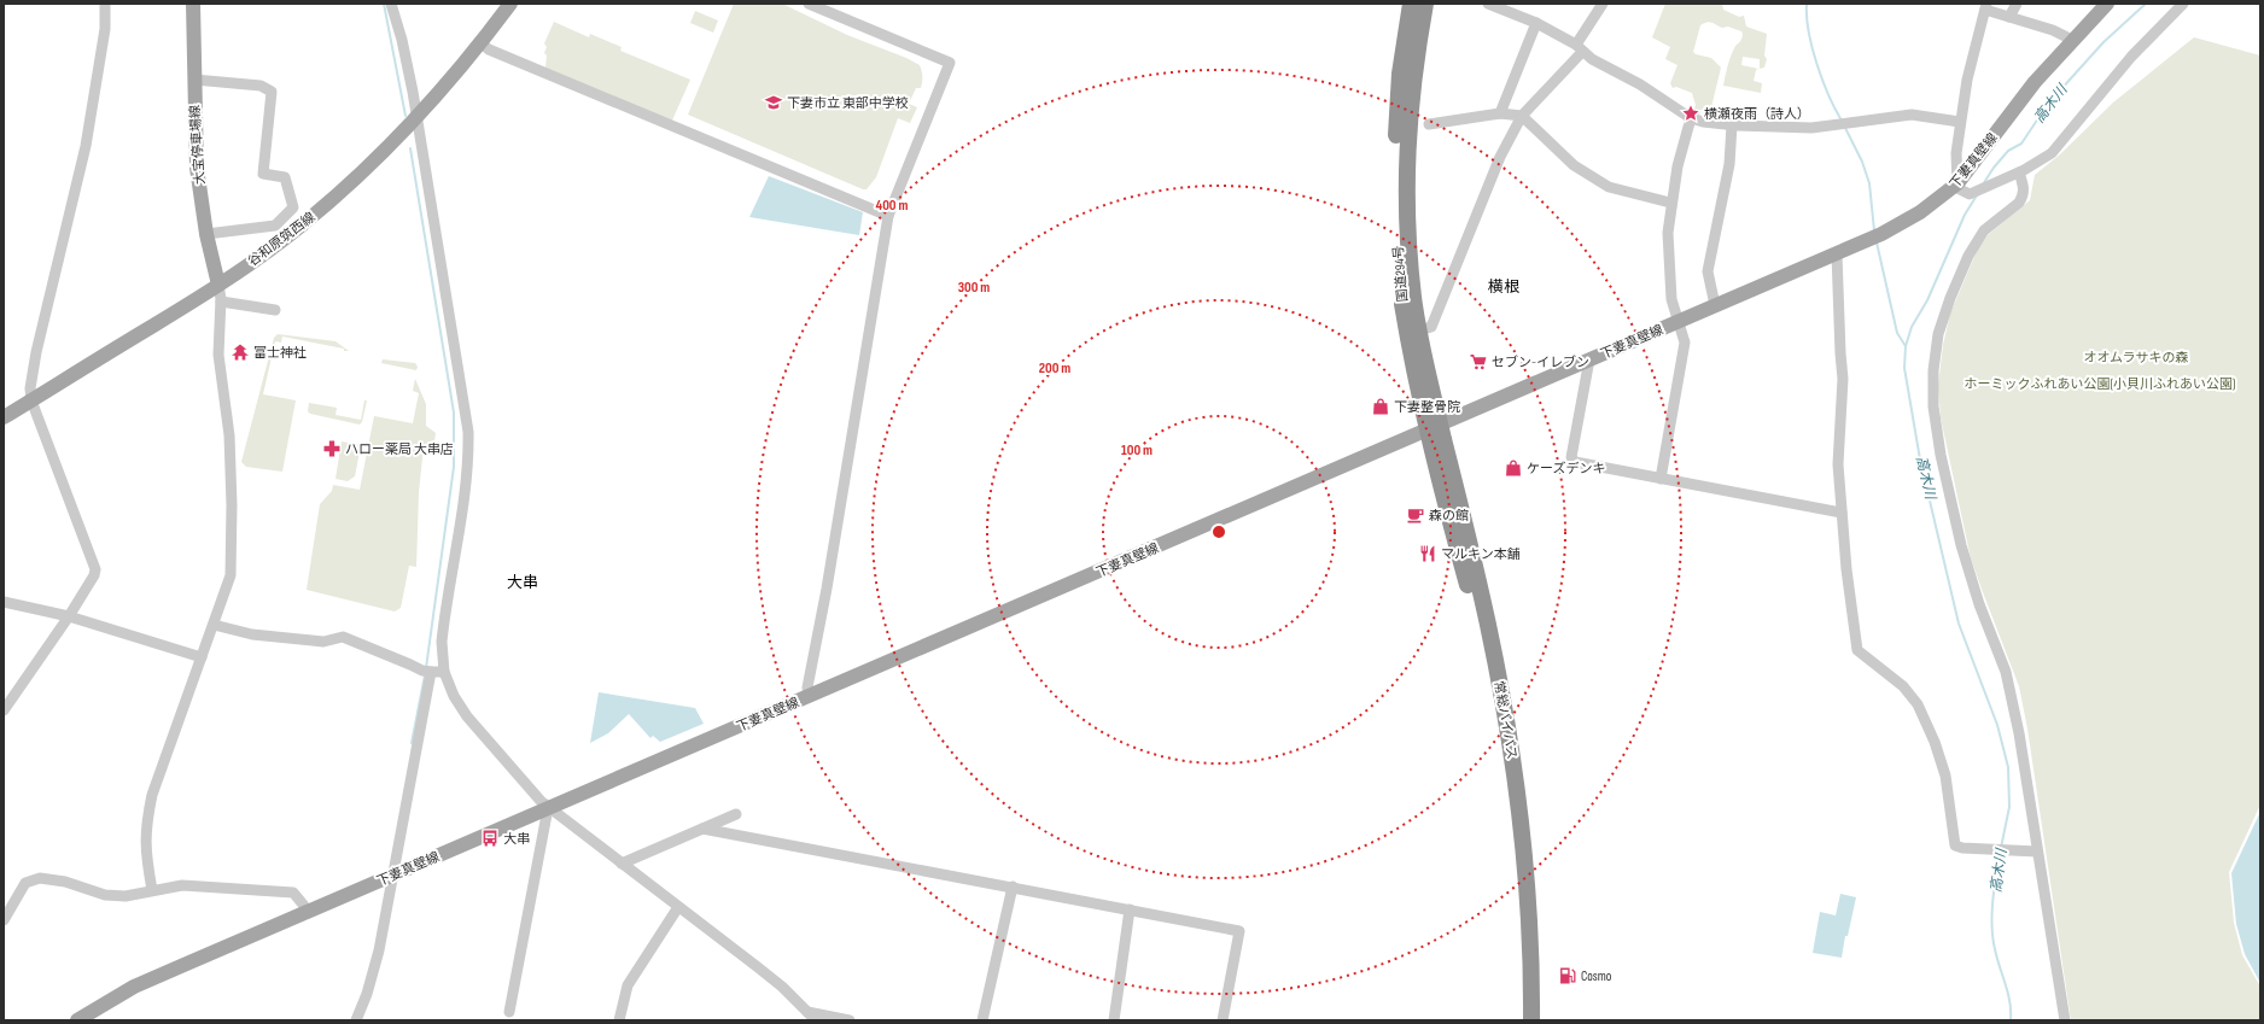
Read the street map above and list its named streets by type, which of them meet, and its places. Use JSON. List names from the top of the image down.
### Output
{
  "streets": {
    "highway": ["国道294号", "常総バイパス"],
    "main road": ["大宝停車場線", "下妻真壁線", "谷和原筑西線"]
  },
  "crossings": [
    ["大宝停車場線", "谷和原筑西線"],
    ["下妻真壁線", "国道294号"],
    ["下妻真壁線", "常総バイパス"],
    ["国道294号", "常総バイパス"]
  ],
  "districts": ["横根", "大串"],
  "water": ["高木川"],
  "parks": ["オオムラサキの森", "ホーミックふれあい公園(小貝川ふれあい公園)"],
  "places": {
    "school or university": ["下妻市立 東部中学校"],
    "place": ["横瀬夜雨（詩人）"],
    "temple": ["富士神社"],
    "supermarket": ["セブン-イレブン"],
    "shop": ["下妻整骨院", "ケーズデンキ"],
    "pharmacy": ["ハロー薬局 大串店"],
    "cafe": ["森の館"],
    "restaurant": ["マルキン本舗"],
    "bus stop": ["大串"],
    "fuel station": ["Cosmo"]
  },
  "rings": [
    "400 m",
    "300 m",
    "200 m",
    "100 m"
  ]
}
